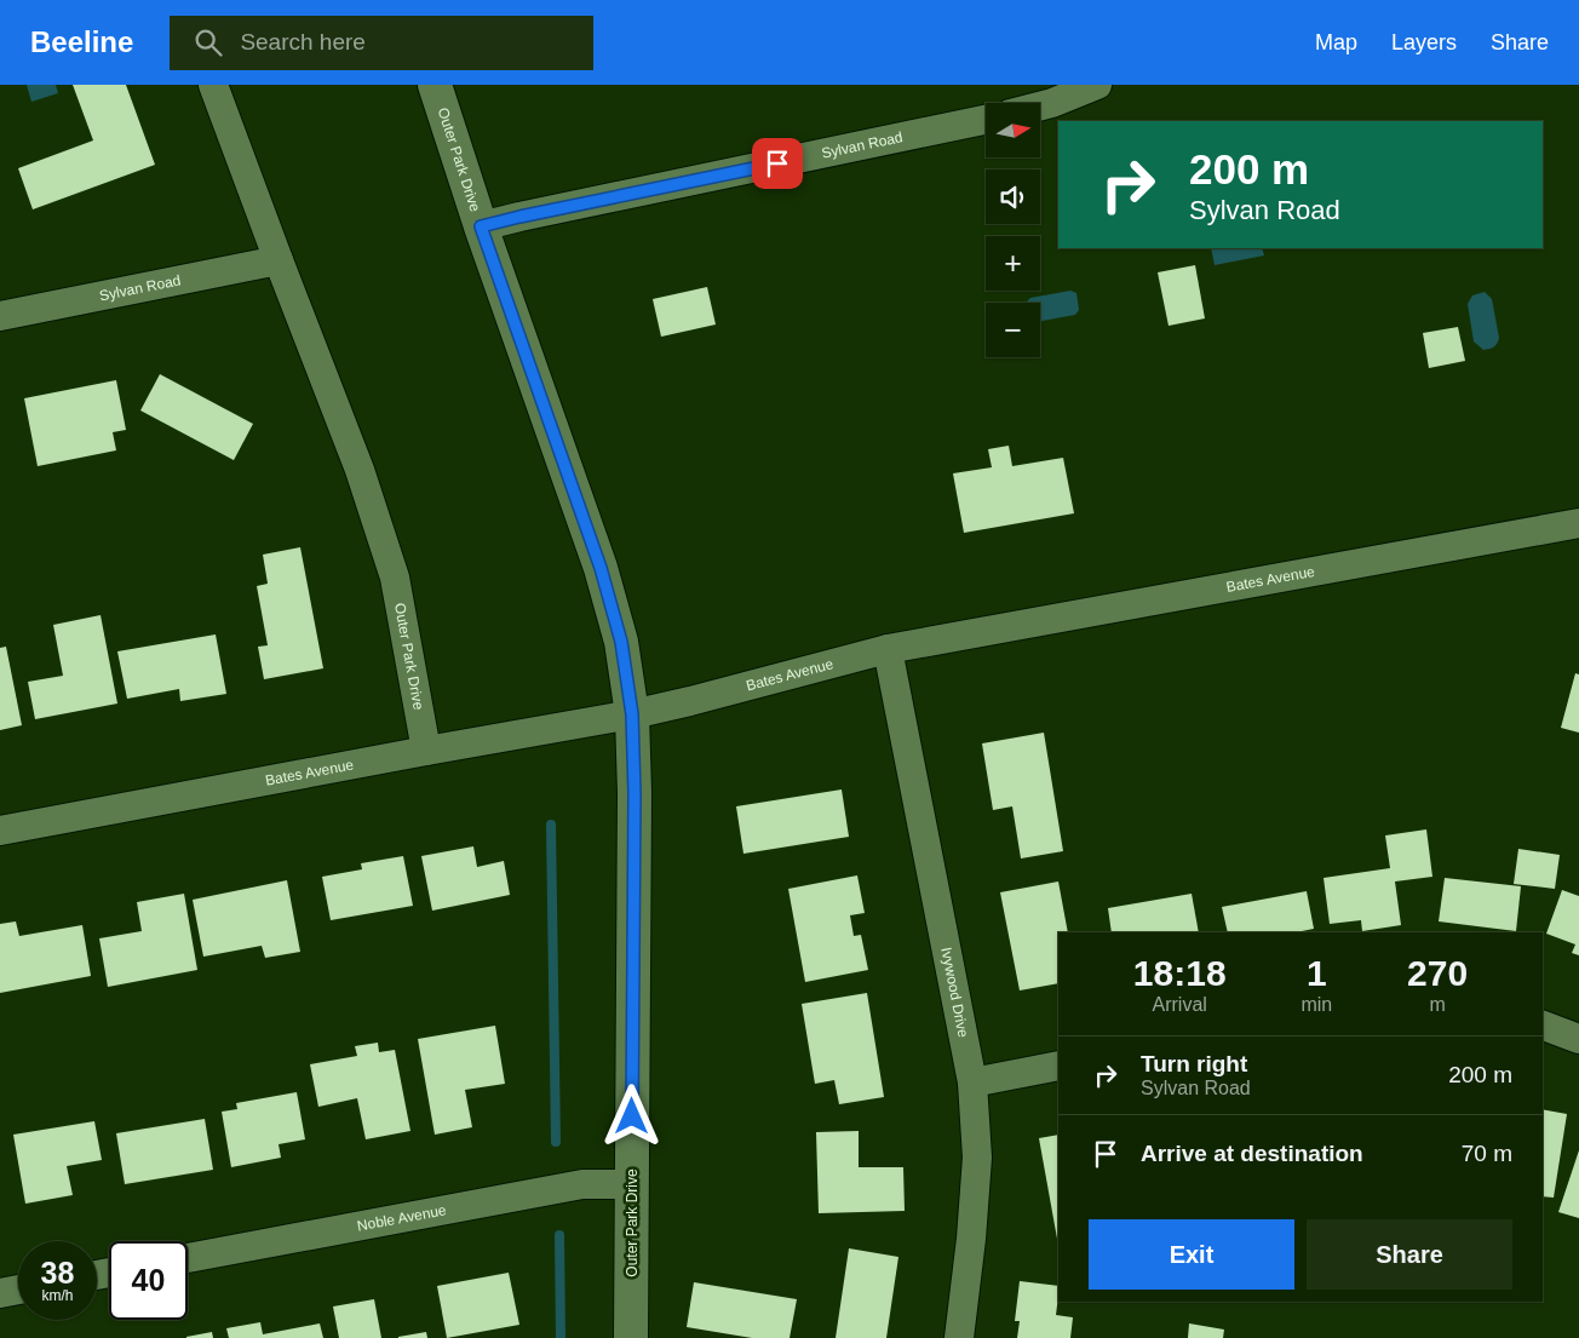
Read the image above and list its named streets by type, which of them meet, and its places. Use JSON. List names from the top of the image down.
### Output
{
  "streets": {
    "street": [
      "Sylvan Road",
      "Outer Park Drive",
      "Bates Avenue",
      "Ivywood Drive",
      "Noble Avenue"
    ]
  },
  "crossings": [
    ["Sylvan Road", "Outer Park Drive"],
    ["Outer Park Drive", "Bates Avenue"],
    ["Outer Park Drive", "Noble Avenue"],
    ["Bates Avenue", "Ivywood Drive"]
  ],
  "north": "right",
  "page": {
    "header": "Beeline",
    "search": "Search here",
    "nav": ["Map", "Layers", "Share"],
    "map_buttons": ["+", "−"],
    "turn": ["200 m", "Sylvan Road"],
    "eta": [
      "18:18",
      "Arrival",
      "1",
      "min",
      "270",
      "m"
    ],
    "list": [
      {
        "name": "Turn right",
        "note": "Sylvan Road",
        "value": "200 m"
      },
      {
        "name": "Arrive at destination",
        "value": "70 m"
      }
    ],
    "buttons": ["Exit", "Share"],
    "speed": "38 km/h",
    "limit": "40"
  }
}
